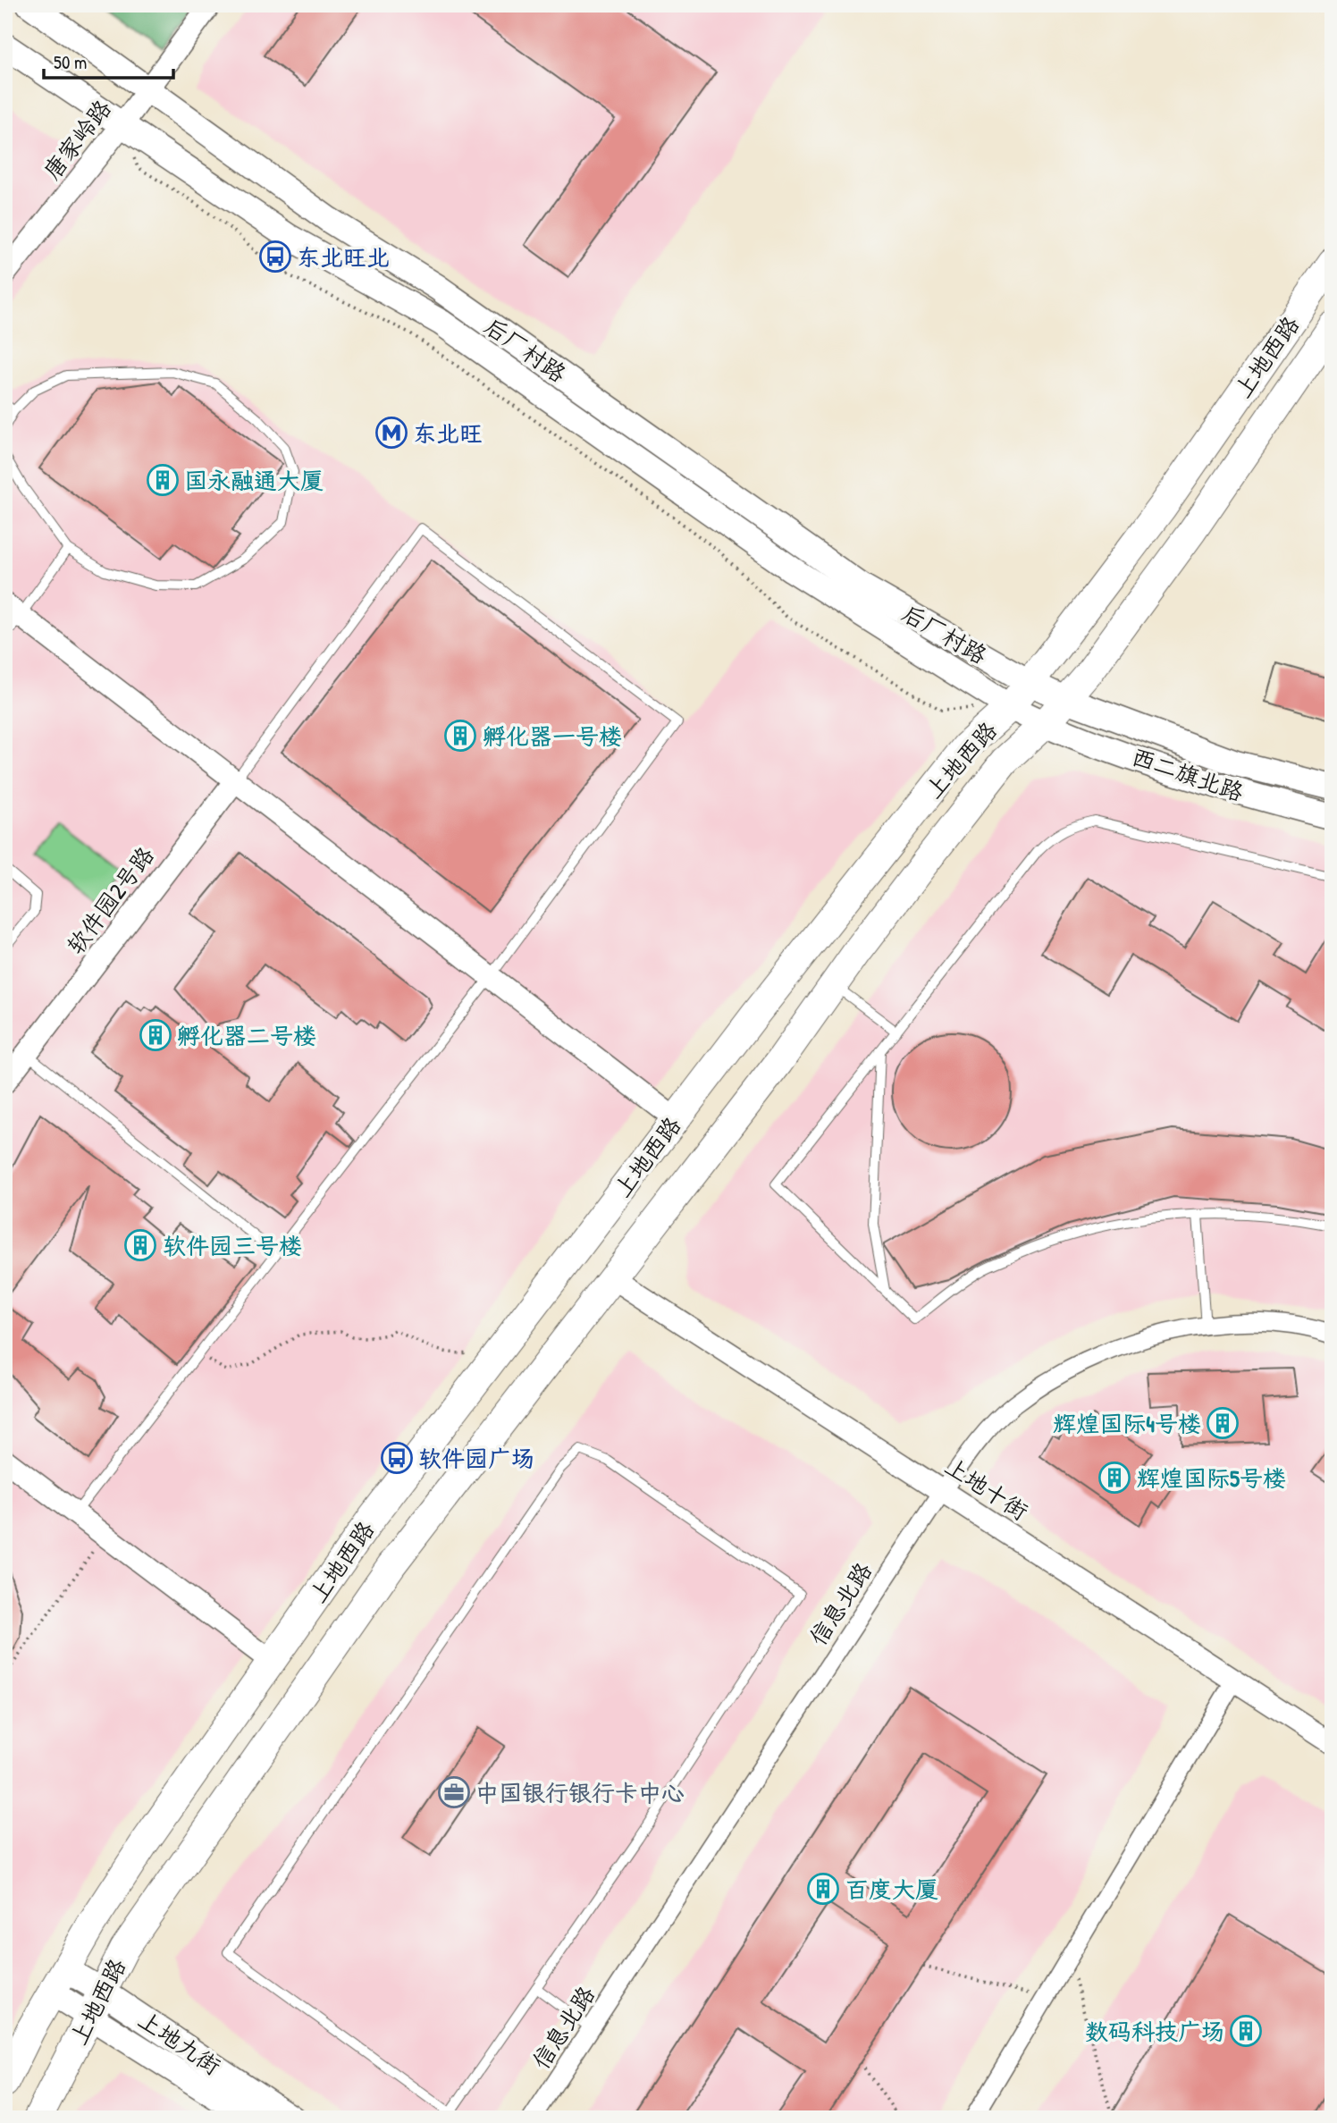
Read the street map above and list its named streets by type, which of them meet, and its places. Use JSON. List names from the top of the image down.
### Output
{
  "streets": {
    "main road": [
      "后厂村路",
      "上地西路",
      "西二旗北路",
      "上地九街"
    ],
    "street": [
      "唐家岭路",
      "软件园2号路",
      "上地十街",
      "信息北路"
    ]
  },
  "crossings": [
    ["唐家岭路", "后厂村路"],
    ["后厂村路", "上地西路"],
    ["后厂村路", "西二旗北路"],
    ["上地西路", "西二旗北路"],
    ["上地西路", "上地十街"],
    ["上地西路", "上地九街"],
    ["上地十街", "信息北路"]
  ],
  "places": {
    "bus stop": ["东北旺北", "软件园广场"],
    "metro station": ["东北旺"],
    "building": [
      "国永融通大厦",
      "孵化器一号楼",
      "孵化器二号楼",
      "软件园三号楼",
      "辉煌国际4号楼",
      "辉煌国际5号楼",
      "百度大厦",
      "数码科技广场"
    ],
    "office": ["中国银行银行卡中心"]
  },
  "scale_bar": "50 m"
}
